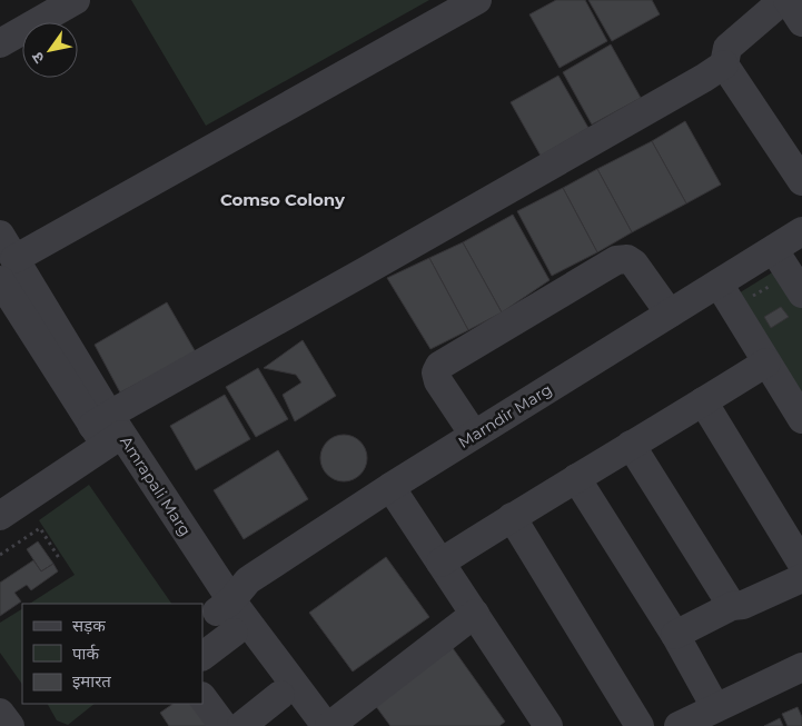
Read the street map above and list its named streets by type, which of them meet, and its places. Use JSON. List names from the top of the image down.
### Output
{
  "streets": {
    "street": ["Marndir Marg", "Amrapali Marg"]
  },
  "crossings": [
    ["Marndir Marg", "Amrapali Marg"]
  ],
  "districts": ["Comso Colony"],
  "legend": ["सड़क", "पार्क", "इमारत"],
  "north": "bottom left"
}
